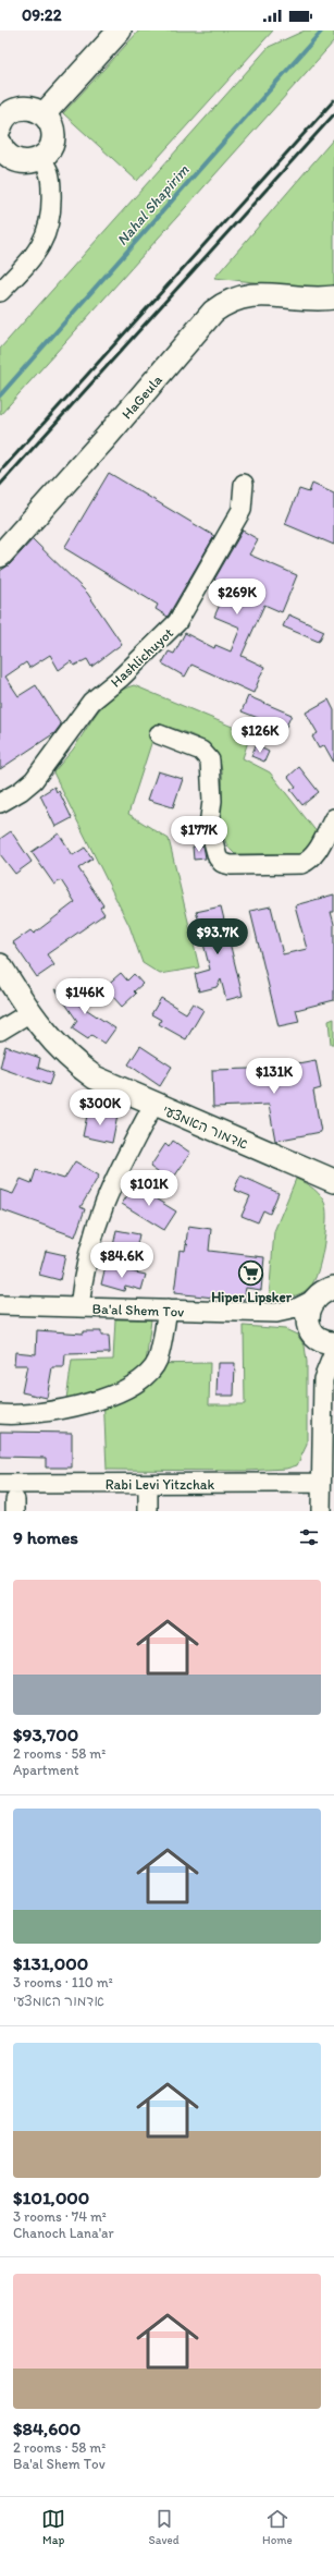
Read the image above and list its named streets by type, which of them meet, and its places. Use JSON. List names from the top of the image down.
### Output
{
  "streets": {
    "main road": ["HaGeula", "אדמור האמצעי"],
    "street": ["Hashlichuyot", "Ba'al Shem Tov", "Rabi Levi Yitzchak"]
  },
  "water": ["Nahal Shapirim"],
  "places": {
    "supermarket": ["Hiper Lipsker"]
  },
  "page": {
    "status": "09:22",
    "price": [
      "$269K",
      "$126K",
      "$177K",
      "$93.7K",
      "$146K",
      "$131K",
      "$300K",
      "$101K",
      "$84.6K"
    ],
    "heading": "9 homes",
    "list": [
      {
        "name": "$93,700",
        "note": "2 rooms · 58 m² · Apartment"
      },
      {
        "name": "$131,000",
        "note": "3 rooms · 110 m² · אדמור האמצעי"
      },
      {
        "name": "$101,000",
        "note": "3 rooms · 74 m² · Chanoch Lana'ar"
      },
      {
        "name": "$84,600",
        "note": "2 rooms · 58 m² · Ba'al Shem Tov"
      }
    ],
    "tabs": ["Map", "Saved", "Home"]
  }
}
